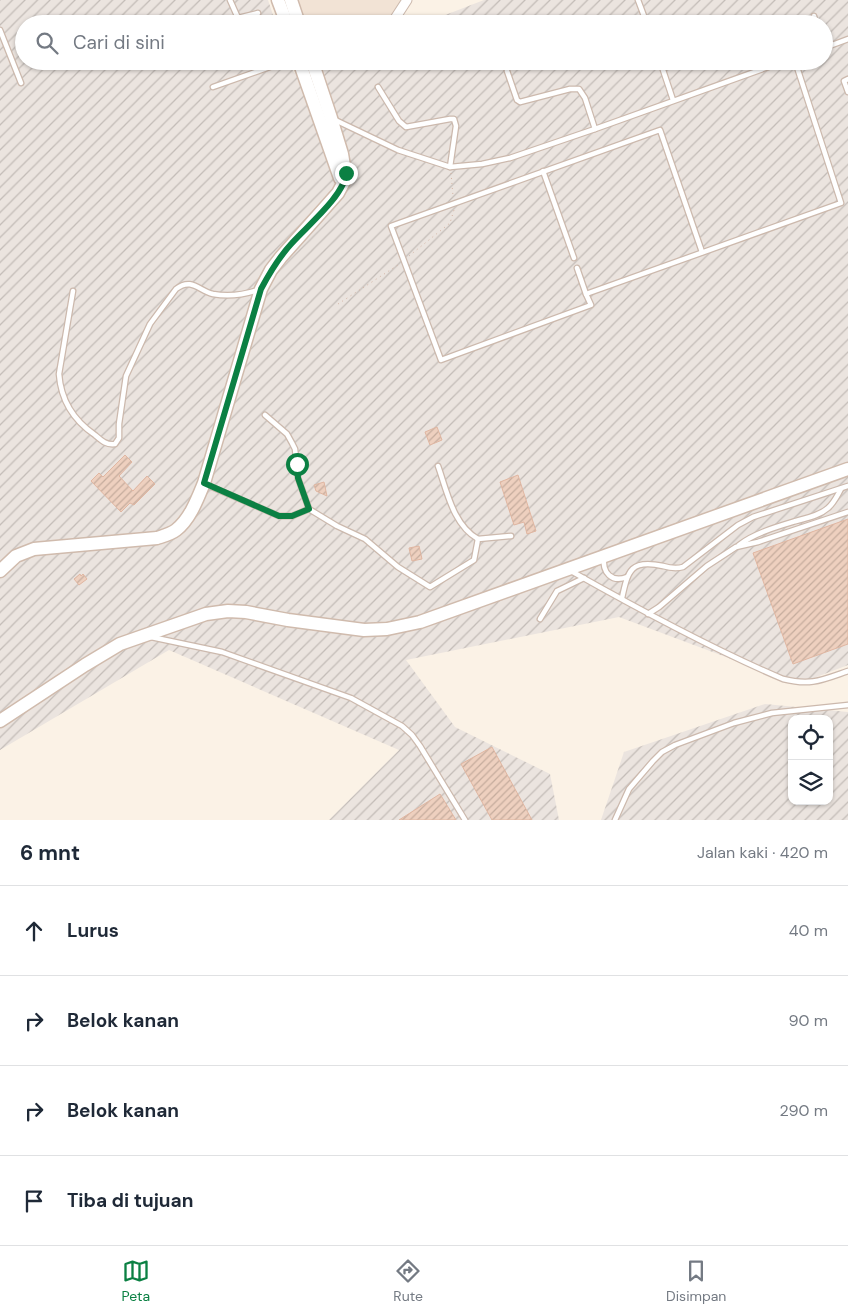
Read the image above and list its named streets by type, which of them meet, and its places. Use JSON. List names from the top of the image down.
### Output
{
  "page": {
    "search": "Cari di sini",
    "heading": ["6 mnt", "Jalan kaki · 420 m"],
    "list": [
      ["Lurus", "40 m"],
      ["Belok kanan", "90 m"],
      ["Belok kanan", "290 m"],
      "Tiba di tujuan"
    ],
    "nav": ["Peta", "Rute", "Disimpan"]
  }
}
